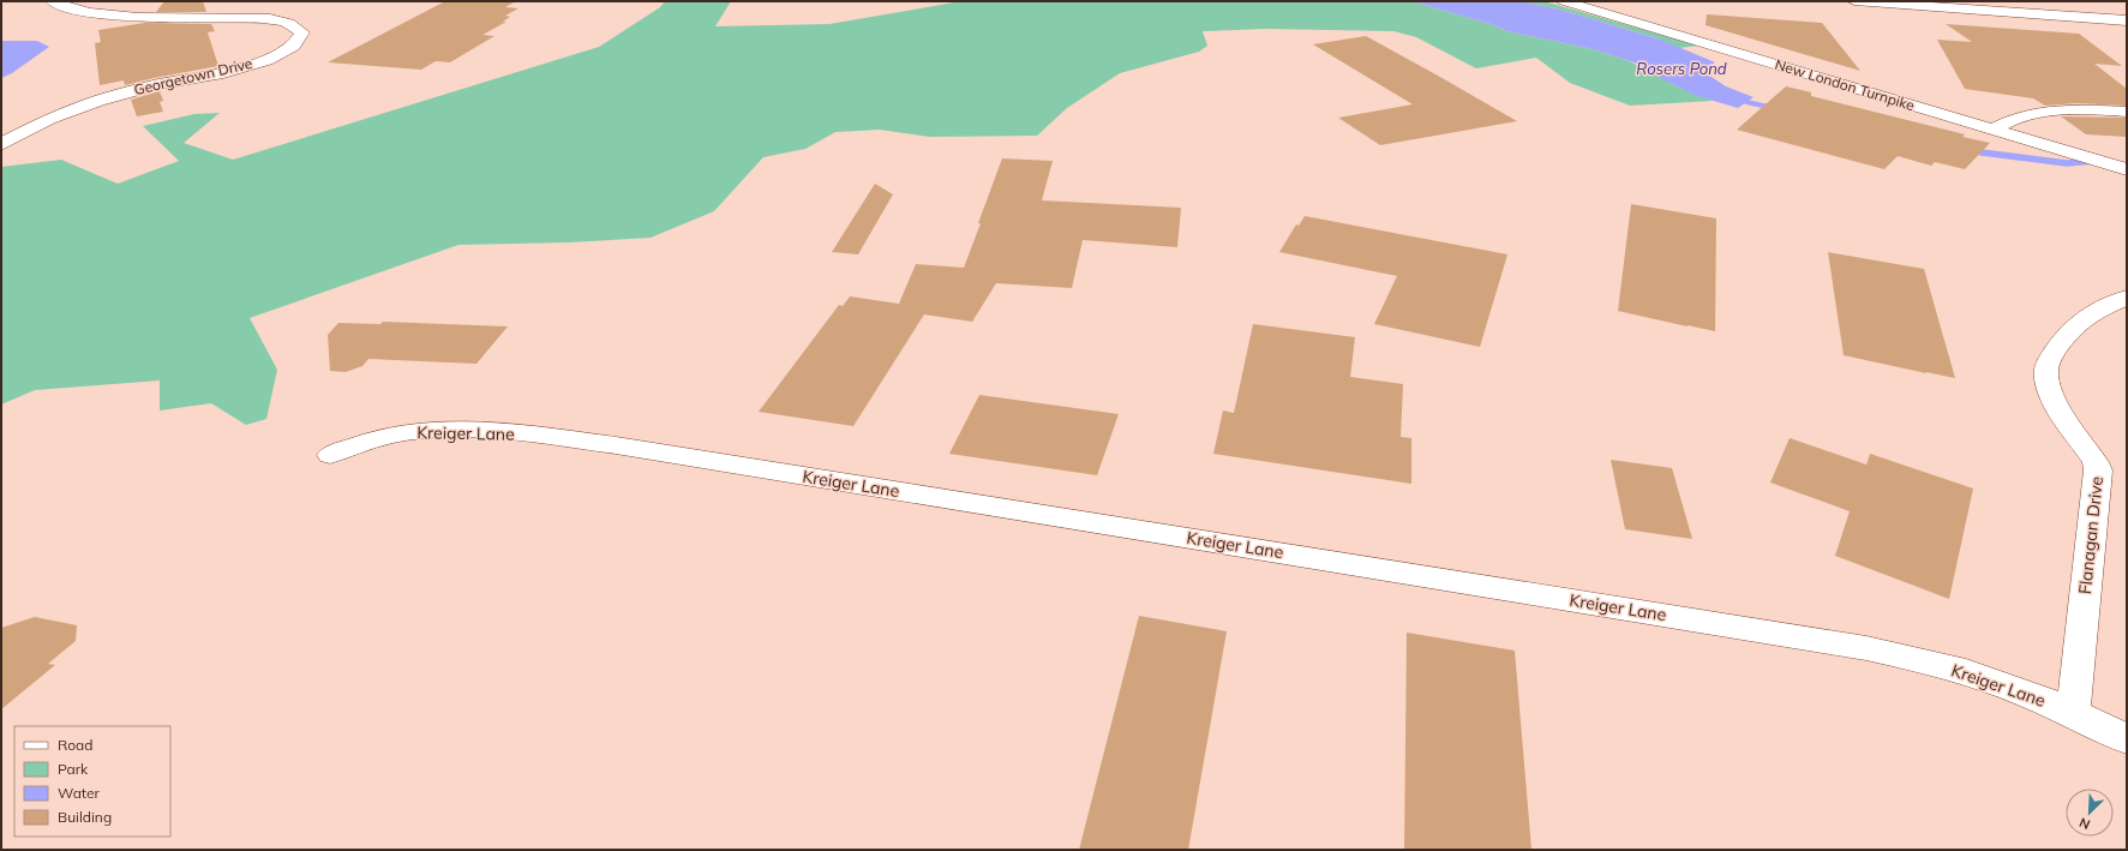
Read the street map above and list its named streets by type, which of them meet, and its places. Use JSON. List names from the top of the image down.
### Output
{
  "streets": {
    "street": [
      "Georgetown Drive",
      "New London Turnpike",
      "Kreiger Lane",
      "Flanagan Drive"
    ]
  },
  "crossings": [
    ["Kreiger Lane", "Flanagan Drive"]
  ],
  "water": ["Rosers Pond"],
  "legend": [
    "Road",
    "Park",
    "Water",
    "Building"
  ],
  "north": "bottom left"
}
